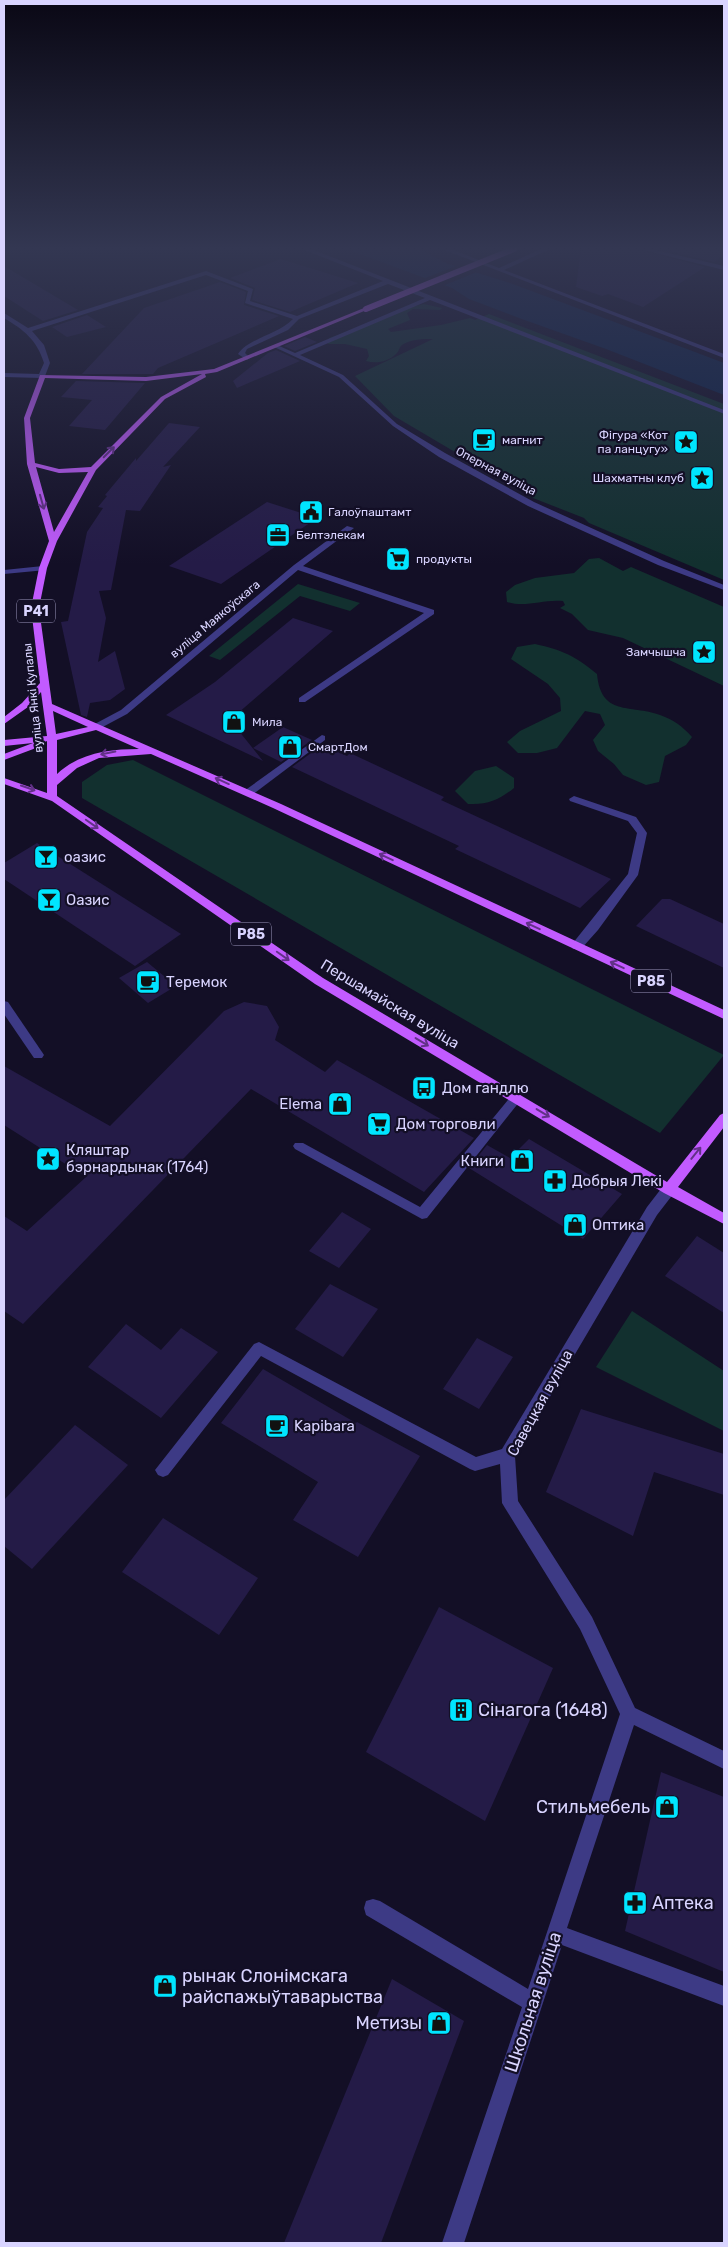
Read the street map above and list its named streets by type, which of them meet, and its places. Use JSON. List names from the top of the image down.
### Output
{
  "streets": {
    "main road": [
      "Р41",
      "вуліца Янкі Купалы",
      "Р85",
      "Першамайская вуліца",
      "Савецкая вуліца"
    ],
    "street": ["Оперная вуліца", "вуліца Маякоўскага", "Школьная вуліца"]
  },
  "crossings": [
    ["Р41", "вуліца Янкі Купалы"],
    ["вуліца Янкі Купалы", "Р85"],
    ["вуліца Янкі Купалы", "Першамайская вуліца"],
    ["Першамайская вуліца", "Савецкая вуліца"],
    ["Савецкая вуліца", "Школьная вуліца"]
  ],
  "one_way": ["Першамайская вуліца"],
  "places": {
    "cafe": ["магнит", "Теремок", "Kapibara"],
    "place": [
      "Фігура «Кот па ланцугу»",
      "Шахматны клуб",
      "Замчышча",
      "Кляштар бэрнардынак (1764)"
    ],
    "public building": ["Галоўпаштамт"],
    "office": ["Белтэлекам"],
    "supermarket": ["продукты", "Дом торговли"],
    "shop": [
      "Мила",
      "СмартДом",
      "Elema",
      "Книги",
      "Оптика",
      "Стильмебель",
      "рынак Слонімскага райспажыўтаварыства",
      "Метизы"
    ],
    "bar": ["оазис", "Оазис"],
    "bus stop": ["Дом гандлю"],
    "pharmacy": ["Добрыя Лекі", "Аптека"],
    "building": ["Сінагога (1648)"]
  }
}
